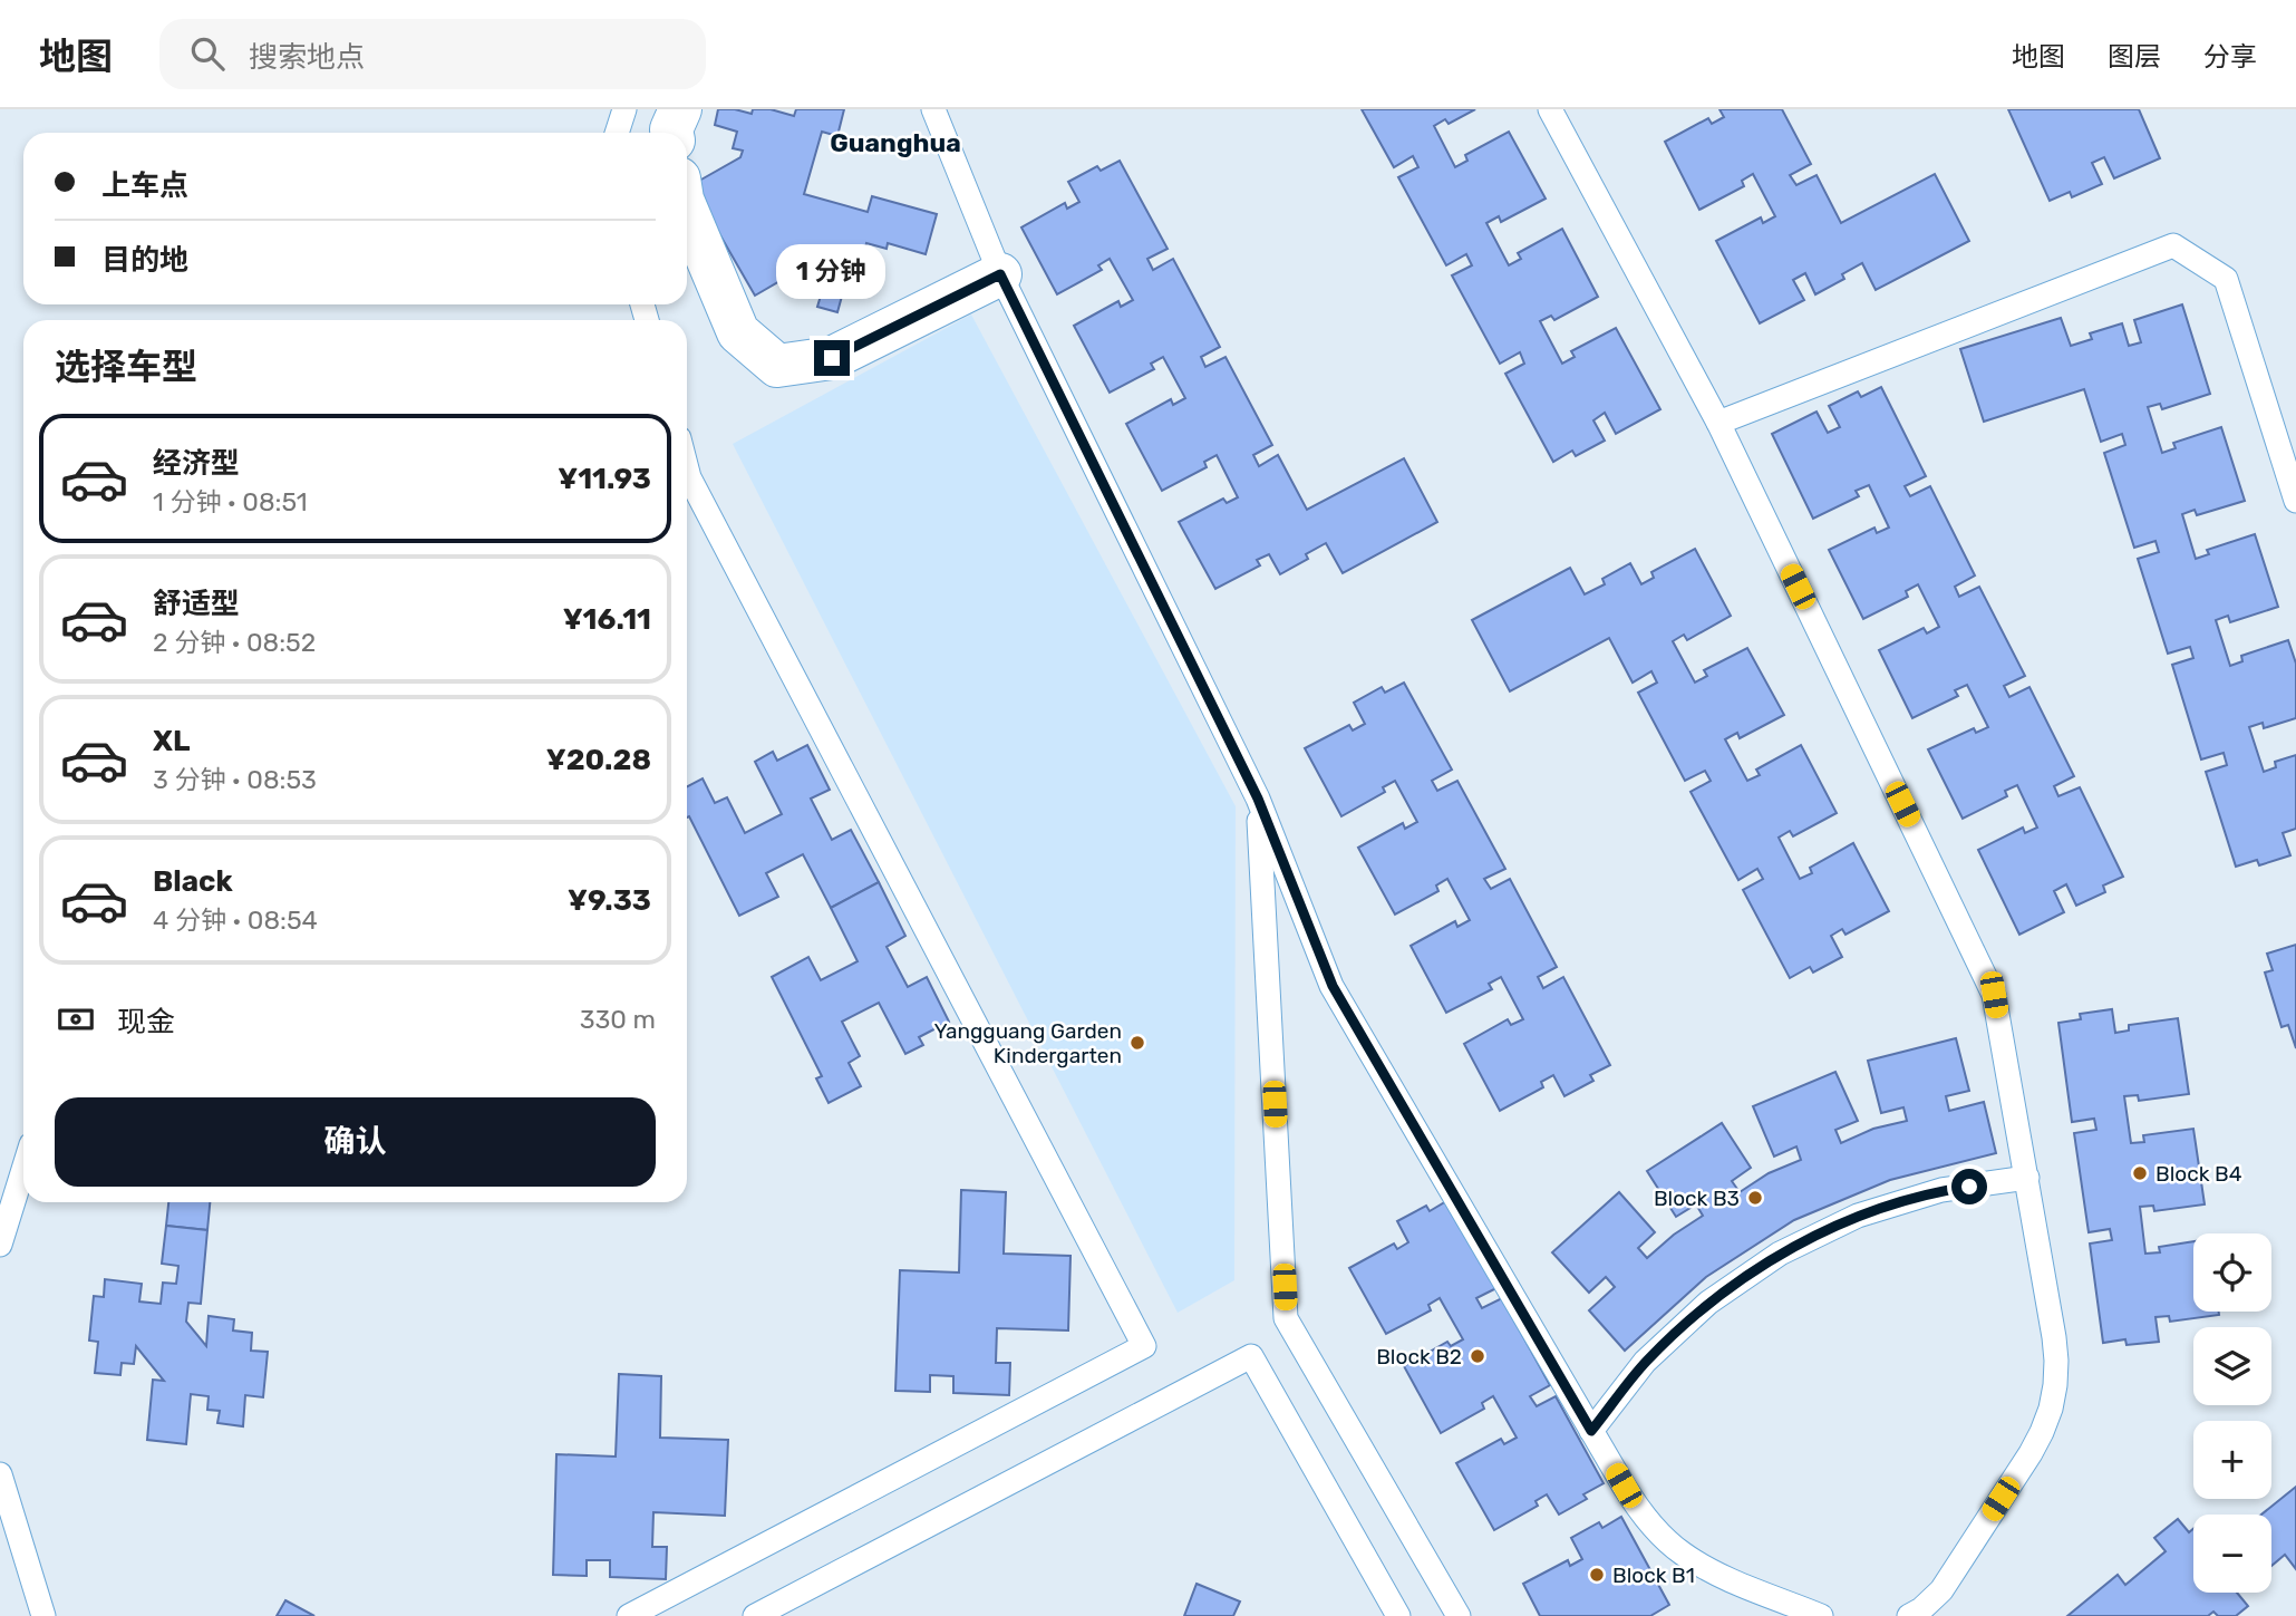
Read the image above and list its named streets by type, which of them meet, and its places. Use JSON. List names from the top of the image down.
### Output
{
  "districts": ["Guanghua"],
  "places": [
    "Yangguang Garden Kindergarten",
    "Block B4",
    "Block B3",
    "Block B2",
    "Block B1"
  ],
  "page": {
    "header": "地图",
    "search": "搜索地点",
    "nav": ["地图", "图层", "分享"],
    "banner": ["上车点", "目的地"],
    "bubble": "1 分钟",
    "heading": "选择车型",
    "list": [
      {
        "name": "经济型",
        "note": "1 分钟 · 08:51",
        "value": "¥11.93"
      },
      {
        "name": "舒适型",
        "note": "2 分钟 · 08:52",
        "value": "¥16.11"
      },
      {
        "name": "XL",
        "note": "3 分钟 · 08:53",
        "value": "¥20.28"
      },
      {
        "name": "Black",
        "note": "4 分钟 · 08:54",
        "value": "¥9.33"
      }
    ],
    "pay": ["现金", "330 m"],
    "buttons": "确认",
    "map_buttons": ["+", "−"]
  }
}
